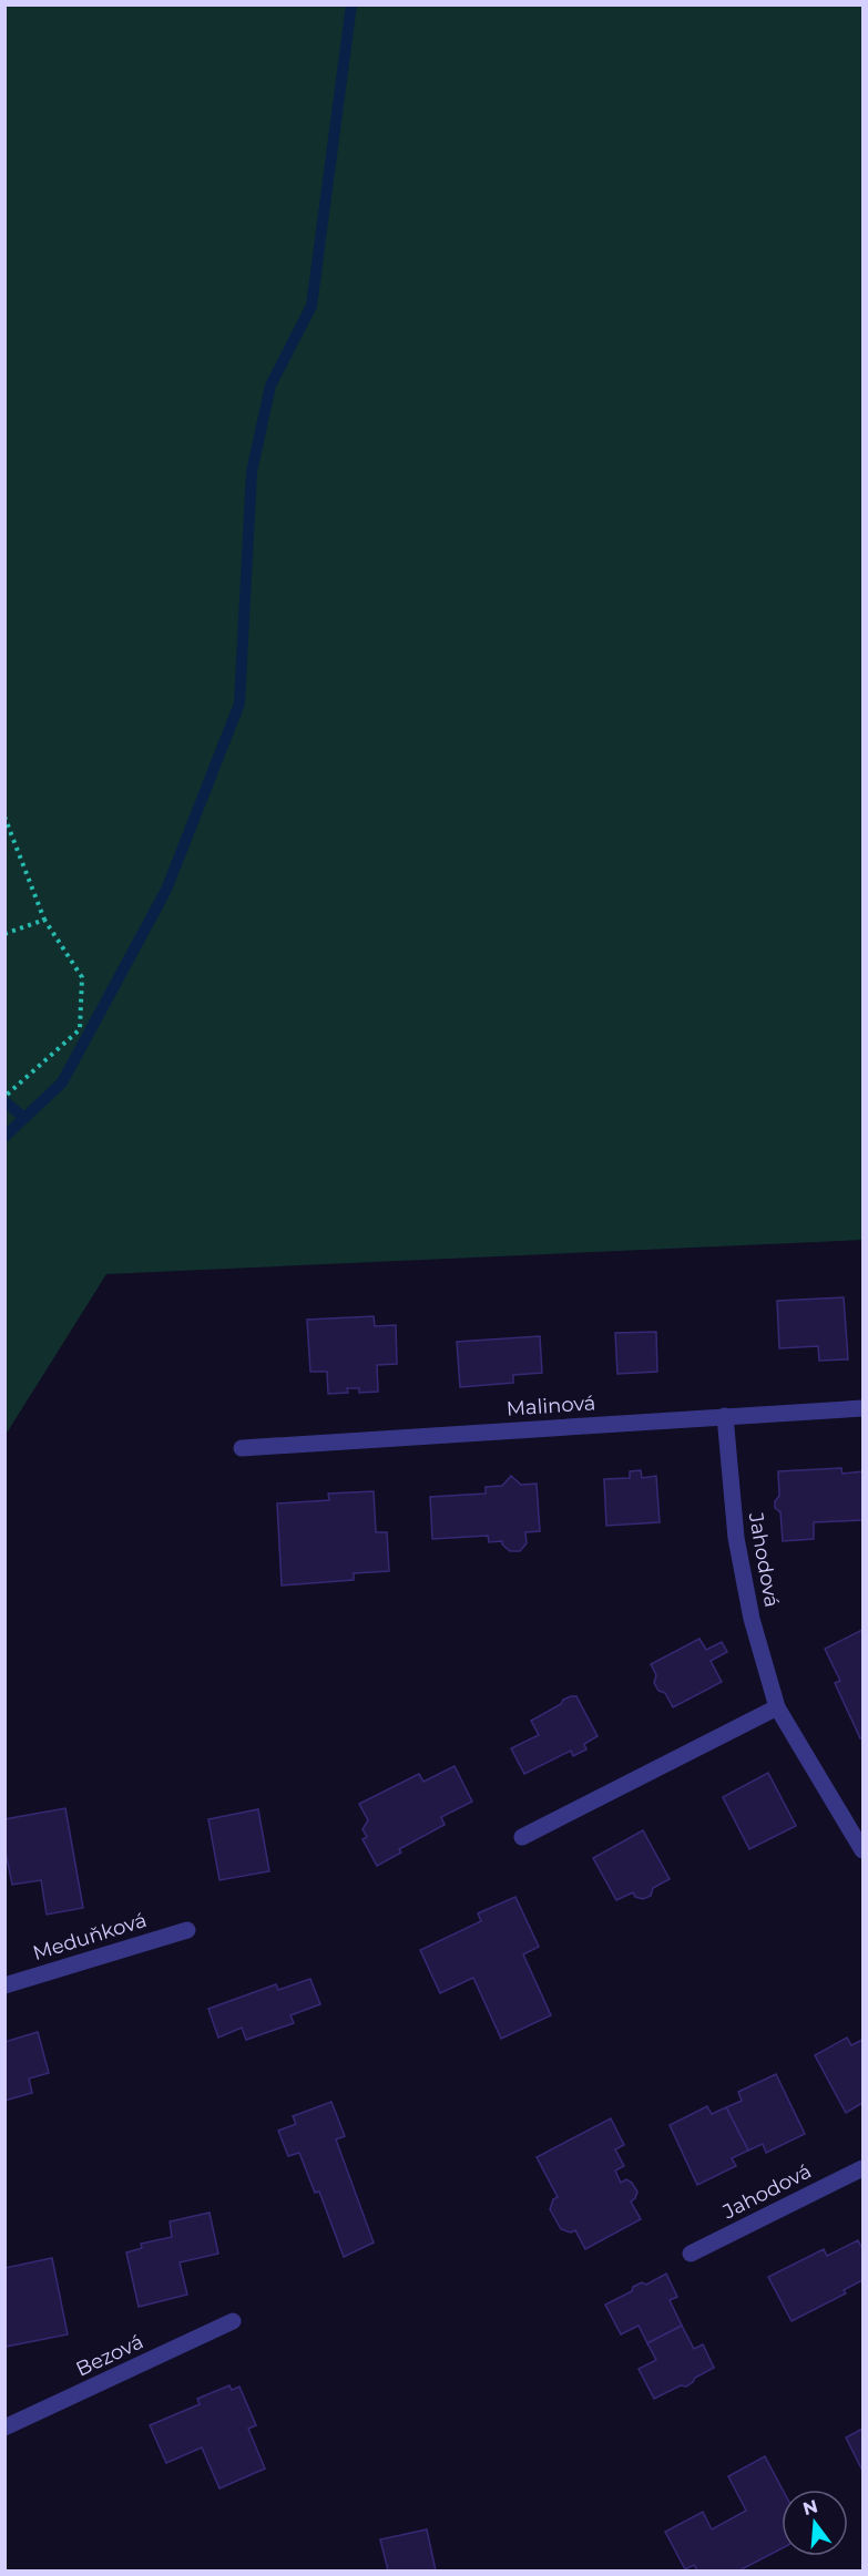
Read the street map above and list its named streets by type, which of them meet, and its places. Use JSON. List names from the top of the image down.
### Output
{
  "streets": {
    "street": [
      "Malinová",
      "Jahodová",
      "Meduňková",
      "Bezová"
    ]
  },
  "crossings": [
    ["Malinová", "Jahodová"]
  ],
  "north": "top"
}
